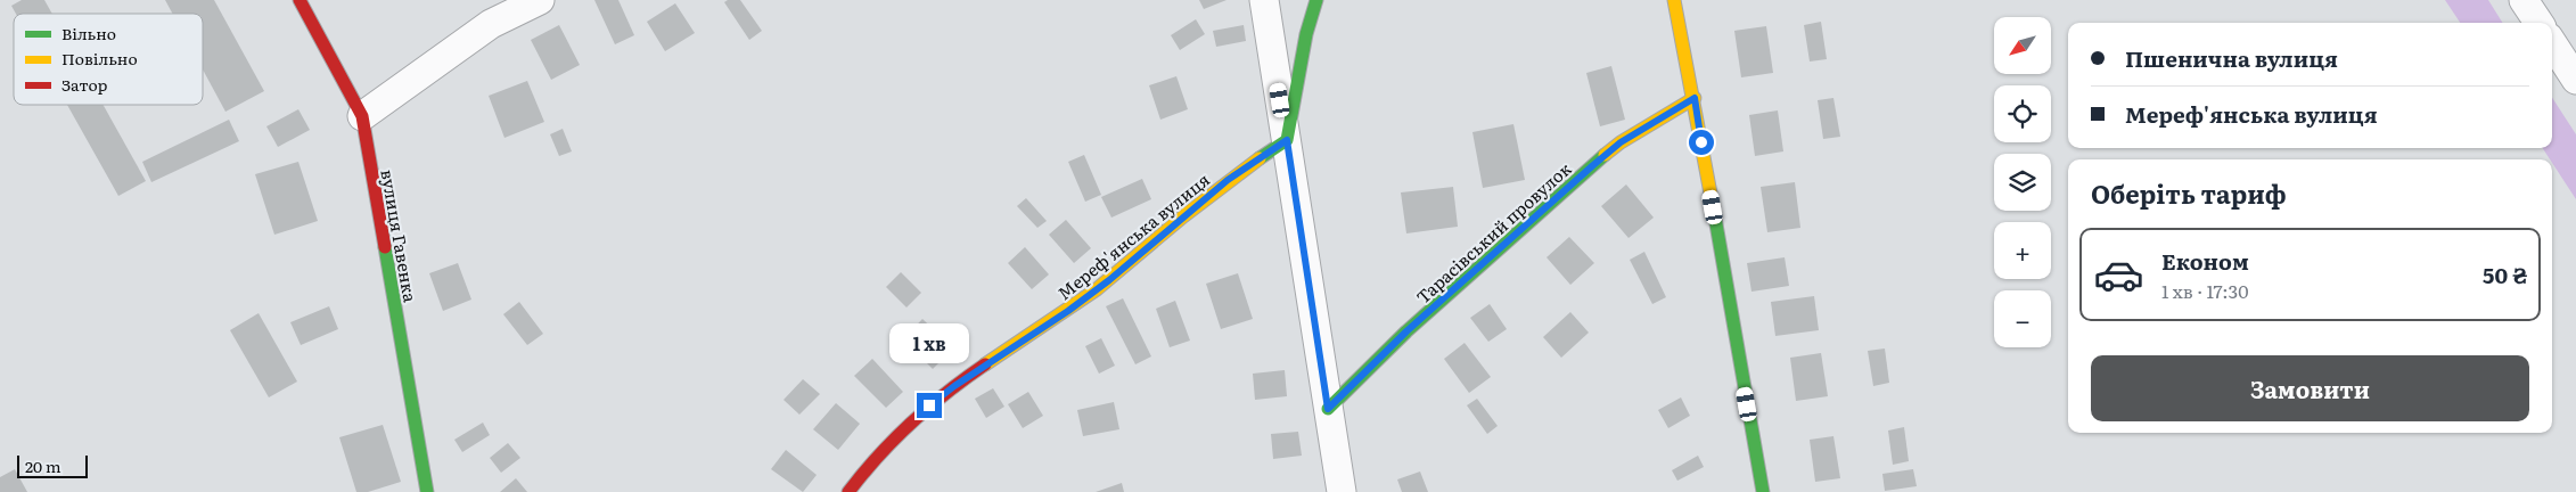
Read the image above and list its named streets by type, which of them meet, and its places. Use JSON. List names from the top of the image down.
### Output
{
  "streets": {
    "street": ["Тарасівський провулок", "вулиця Гавенка", "Мереф'янська вулиця"]
  },
  "legend": ["Вільно", "Повільно", "Затор"],
  "scale_bar": "20 m",
  "north": "bottom left",
  "page": {
    "map_buttons": ["+", "−"],
    "banner": ["Пшенична вулиця", "Мереф'янська вулиця"],
    "heading": "Оберіть тариф",
    "list": [
      {
        "name": "Економ",
        "note": "1 хв · 17:30",
        "value": "50 ₴"
      }
    ],
    "bubble": "1 хв",
    "buttons": "Замовити",
    "scale": "20 m"
  }
}
